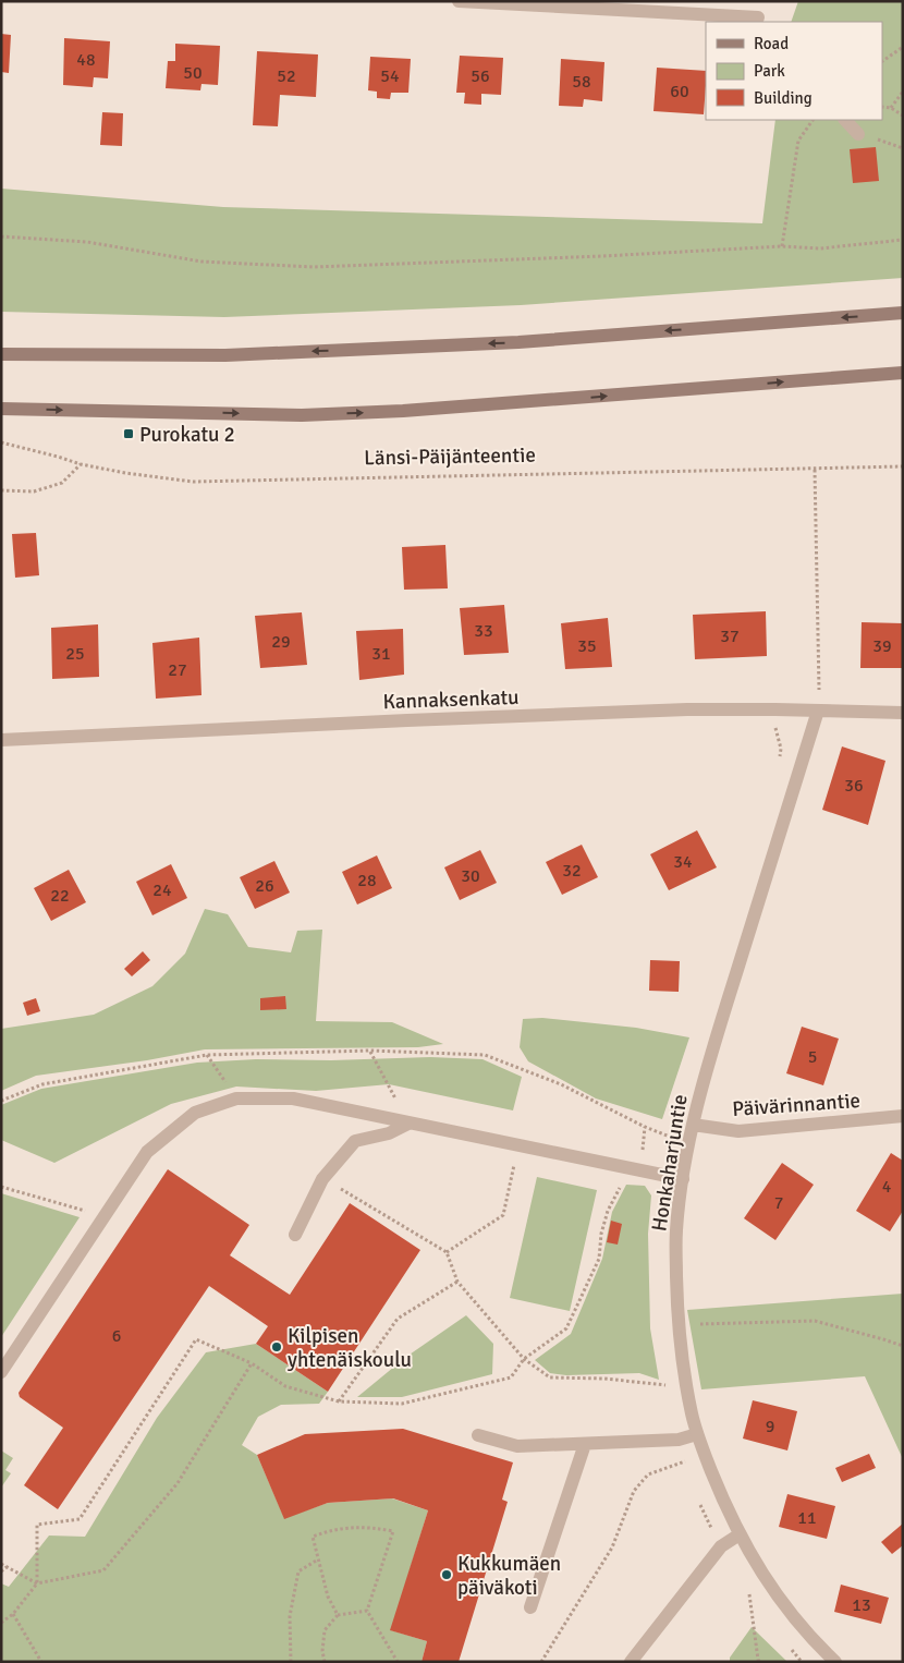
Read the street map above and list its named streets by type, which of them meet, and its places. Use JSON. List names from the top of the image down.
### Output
{
  "streets": {
    "street": ["Kannaksenkatu", "Päivärinnantie", "Honkaharjuntie"],
    "path": ["Länsi-Päijänteentie"]
  },
  "crossings": [
    ["Kannaksenkatu", "Honkaharjuntie"],
    ["Päivärinnantie", "Honkaharjuntie"]
  ],
  "places": {
    "transit": ["Purokatu 2"],
    "other": ["Kilpisen yhtenäiskoulu", "Kukkumäen päiväkoti"]
  },
  "house_numbers": [
    "48",
    "50",
    "52",
    "54",
    "56",
    "58",
    "60",
    "33",
    "37",
    "29",
    "35",
    "39",
    "25",
    "31",
    "27",
    "36",
    "34",
    "32",
    "30",
    "28",
    "26",
    "24",
    "22",
    "5",
    "4",
    "7",
    "6",
    "9",
    "11",
    "13"
  ],
  "legend": ["Road", "Park", "Building"]
}
